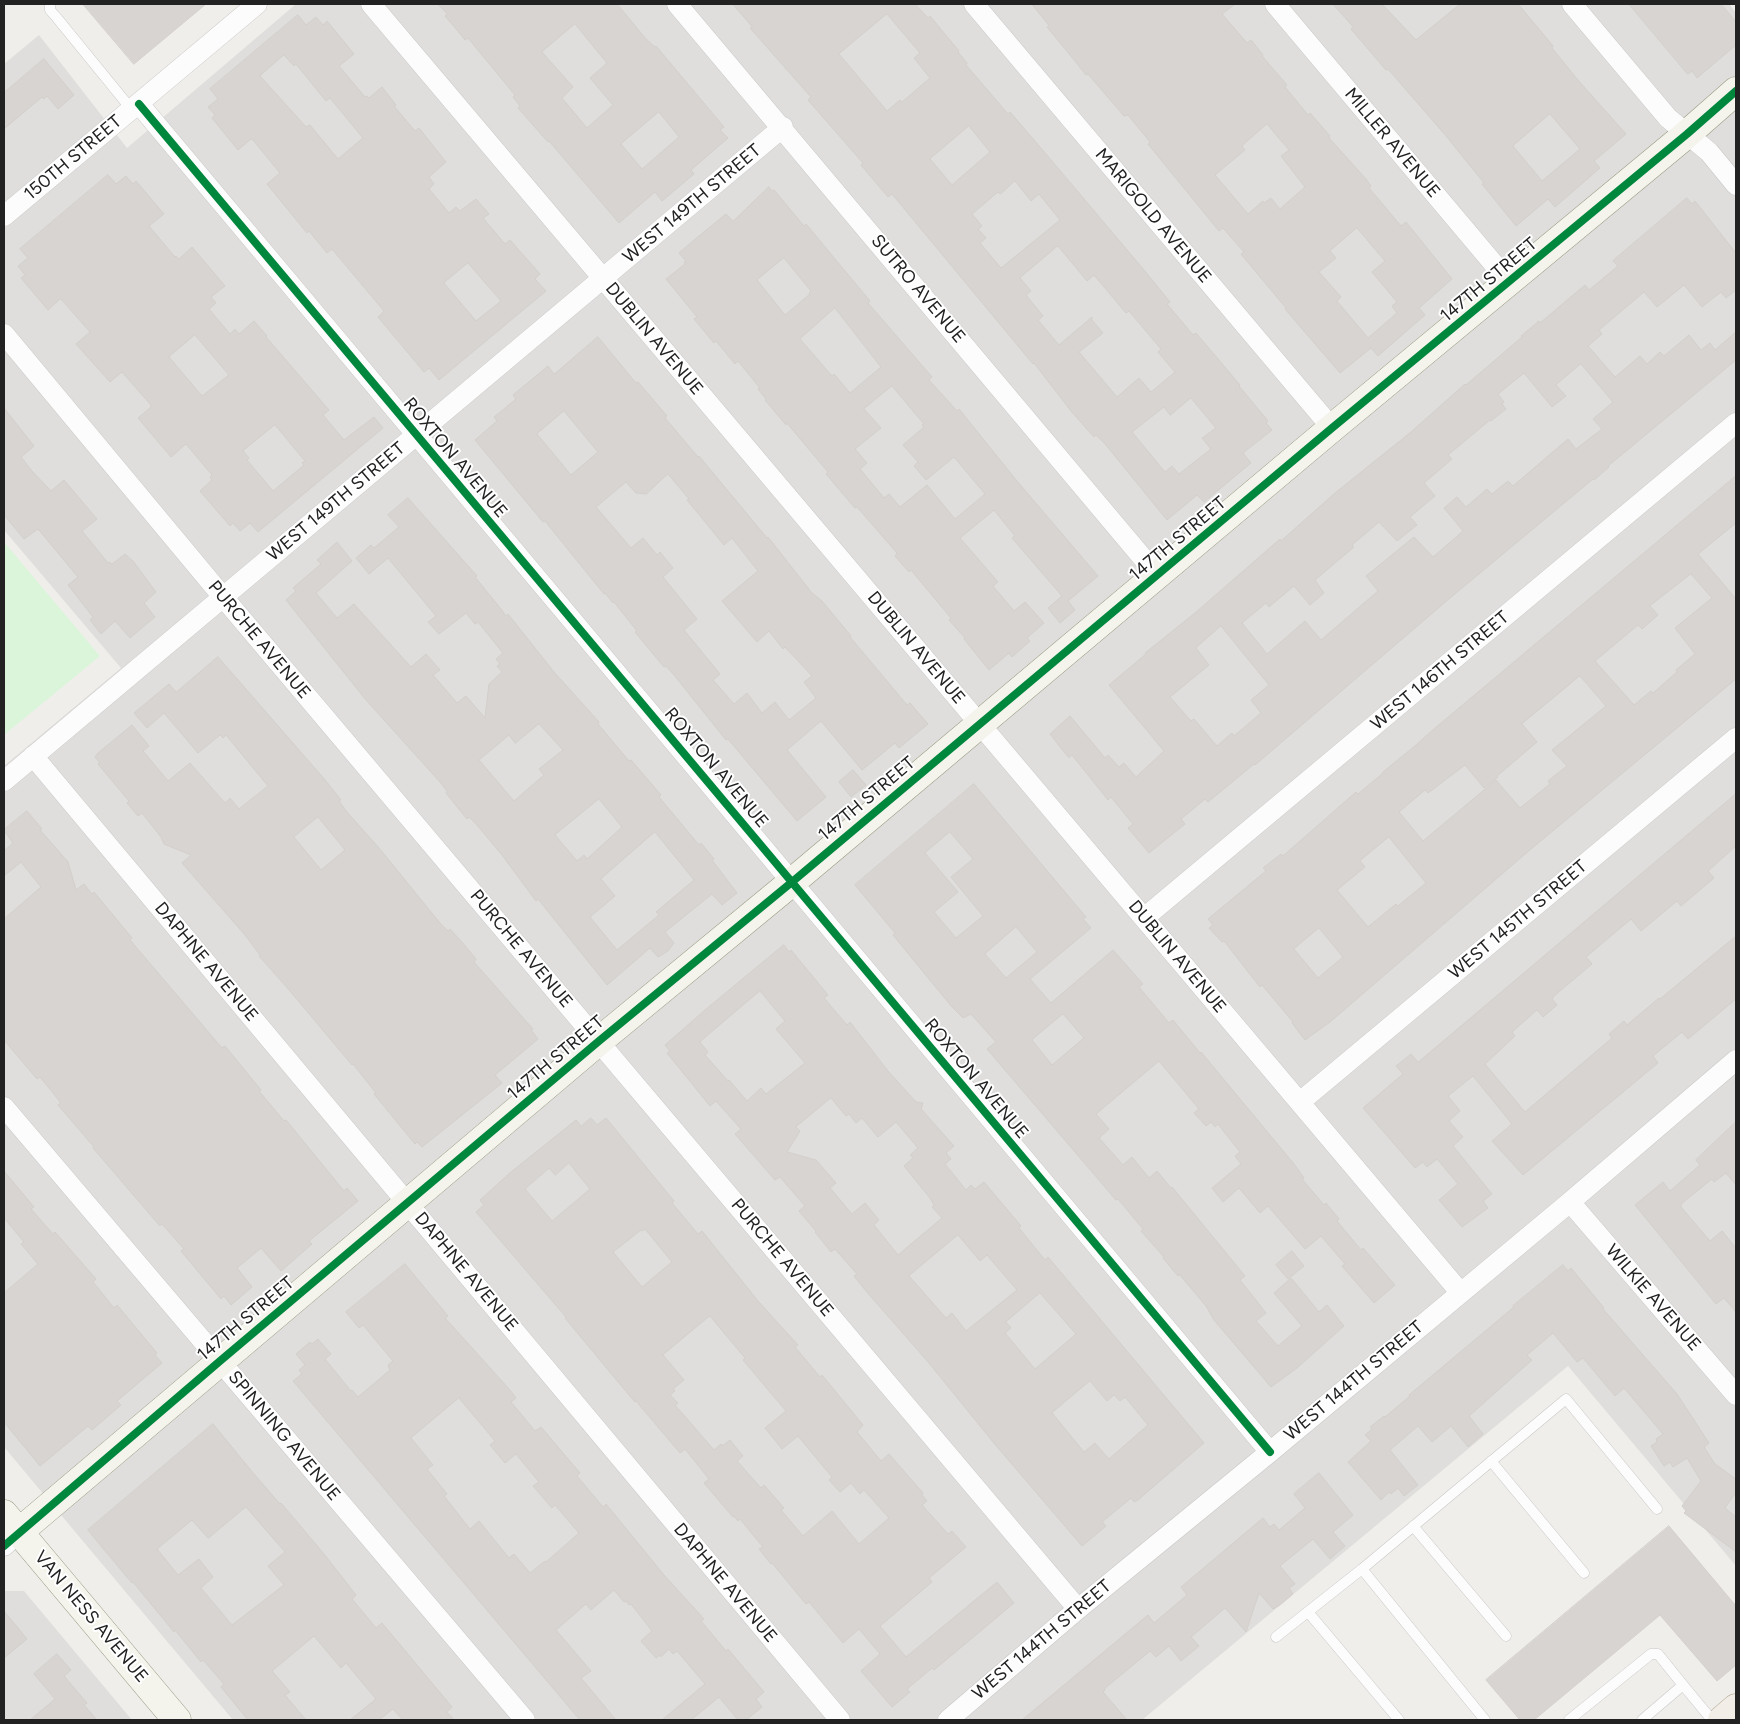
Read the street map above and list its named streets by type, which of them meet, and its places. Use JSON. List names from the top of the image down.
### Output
{
  "streets": {
    "street": [
      "MILLER AVENUE",
      "150TH STREET",
      "WEST 149TH STREET",
      "MARIGOLD AVENUE",
      "147TH STREET",
      "SUTRO AVENUE",
      "DUBLIN AVENUE",
      "ROXTON AVENUE",
      "PURCHE AVENUE",
      "WEST 146TH STREET",
      "WEST 145TH STREET",
      "DAPHNE AVENUE",
      "WILKIE AVENUE",
      "WEST 144TH STREET",
      "SPINNING AVENUE",
      "VAN NESS AVENUE"
    ]
  },
  "crossings": [
    ["MILLER AVENUE", "147TH STREET"],
    ["150TH STREET", "ROXTON AVENUE"],
    ["WEST 149TH STREET", "SUTRO AVENUE"],
    ["WEST 149TH STREET", "DUBLIN AVENUE"],
    ["WEST 149TH STREET", "ROXTON AVENUE"],
    ["WEST 149TH STREET", "PURCHE AVENUE"],
    ["WEST 149TH STREET", "DAPHNE AVENUE"],
    ["MARIGOLD AVENUE", "147TH STREET"],
    ["147TH STREET", "SUTRO AVENUE"],
    ["147TH STREET", "DUBLIN AVENUE"],
    ["147TH STREET", "ROXTON AVENUE"],
    ["147TH STREET", "PURCHE AVENUE"],
    ["147TH STREET", "DAPHNE AVENUE"],
    ["147TH STREET", "SPINNING AVENUE"],
    ["147TH STREET", "VAN NESS AVENUE"],
    ["DUBLIN AVENUE", "WEST 146TH STREET"],
    ["DUBLIN AVENUE", "WEST 145TH STREET"],
    ["DUBLIN AVENUE", "WEST 144TH STREET"],
    ["ROXTON AVENUE", "WEST 144TH STREET"],
    ["PURCHE AVENUE", "WEST 144TH STREET"],
    ["WILKIE AVENUE", "WEST 144TH STREET"]
  ]
}
